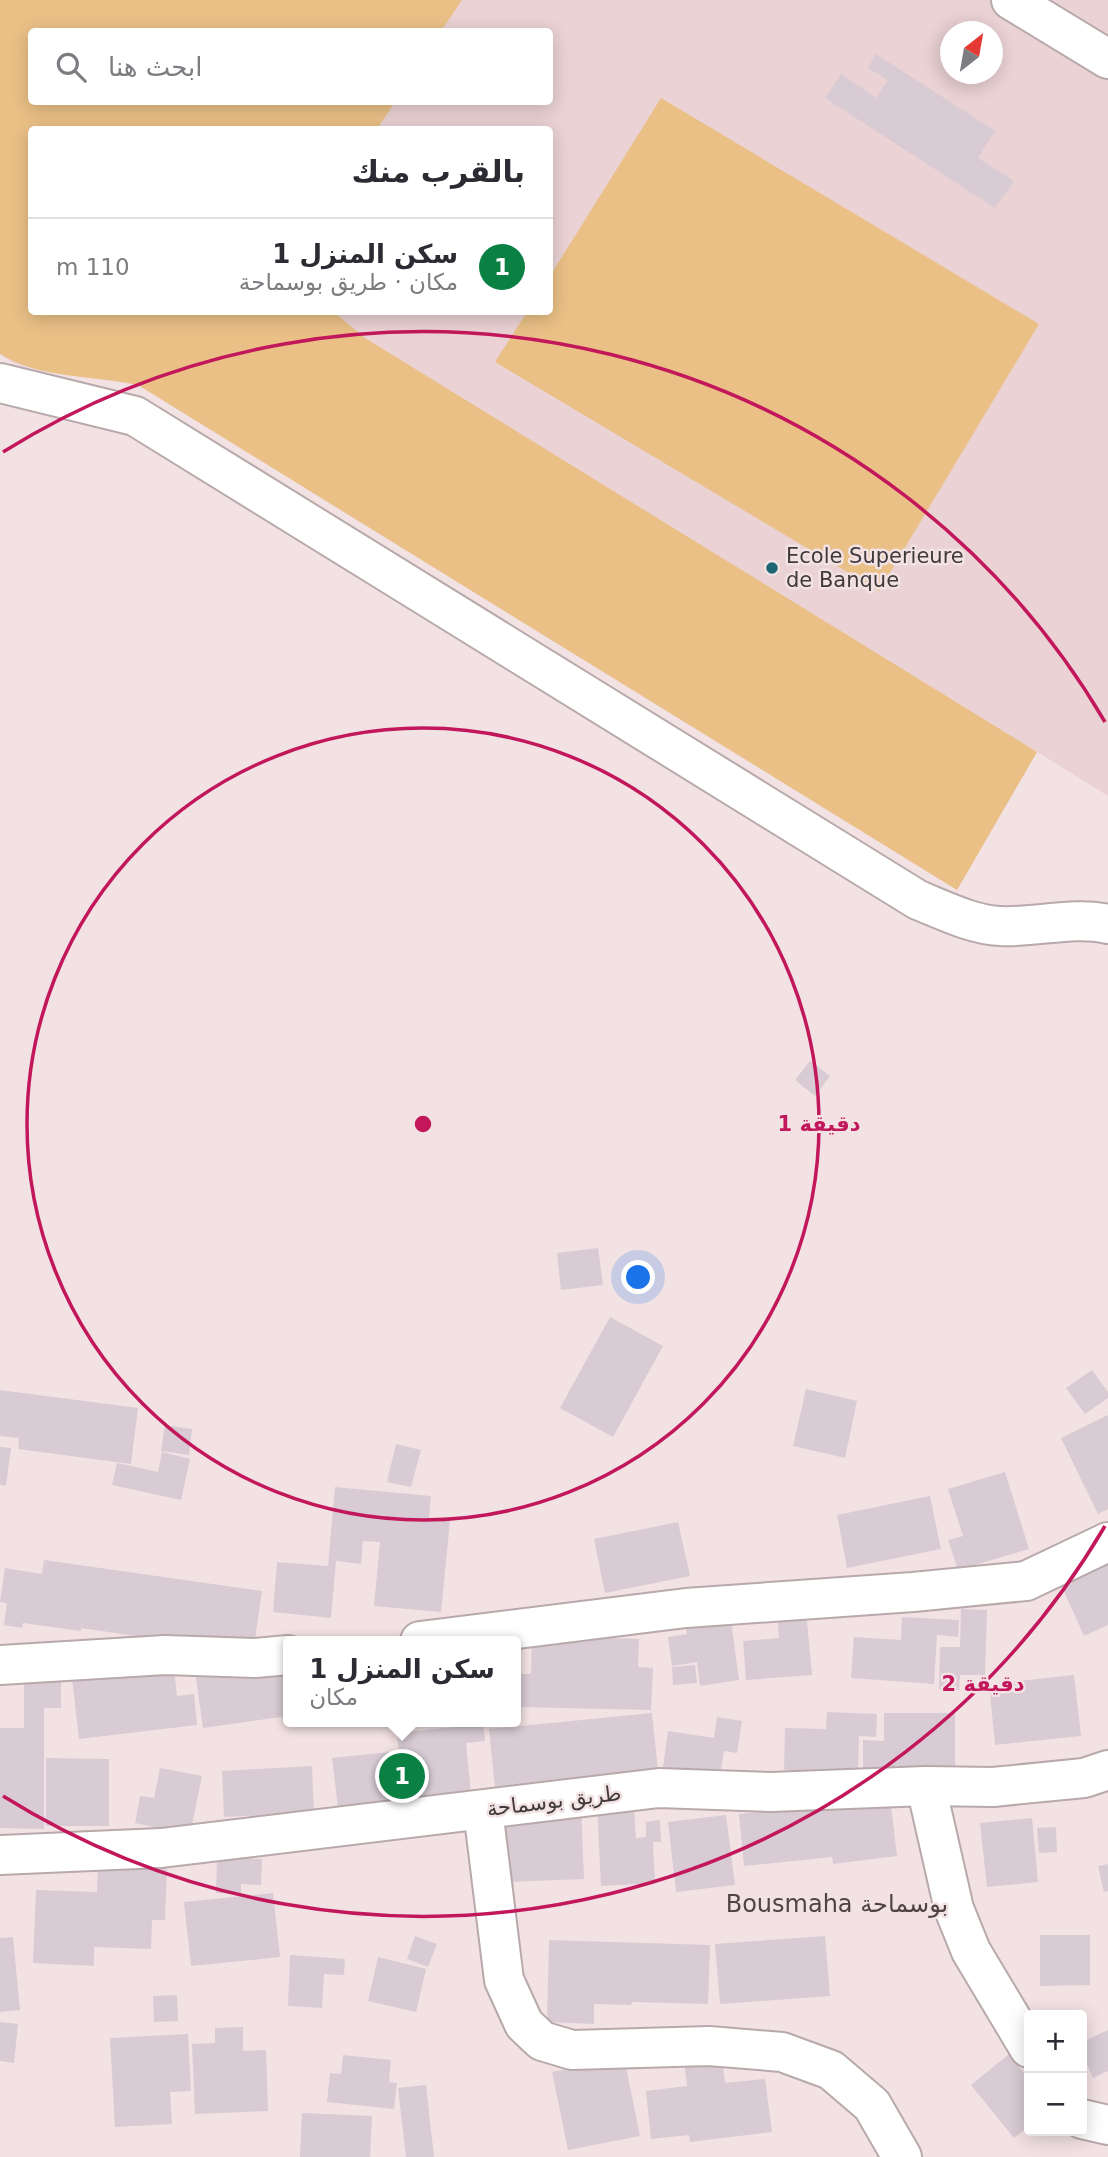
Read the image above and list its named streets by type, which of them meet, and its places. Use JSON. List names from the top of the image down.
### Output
{
  "streets": {
    "street": ["طريق بوسماحة"]
  },
  "districts": ["Bousmaha بوسماحة"],
  "places": ["Ecole Superieure de Banque"],
  "north": "top right",
  "page": {
    "search": "ابحث هنا",
    "heading": "بالقرب منك",
    "list": [
      {
        "mark": "1",
        "name": "سكن المنزل 1",
        "note": "مكان · طريق بوسماحة",
        "value": "110 m"
      }
    ],
    "popup": ["سكن المنزل 1", "مكان"],
    "pins": "1",
    "map_buttons": ["+", "−"]
  },
  "rings": ["1 دقيقة", "2 دقيقة"]
}
